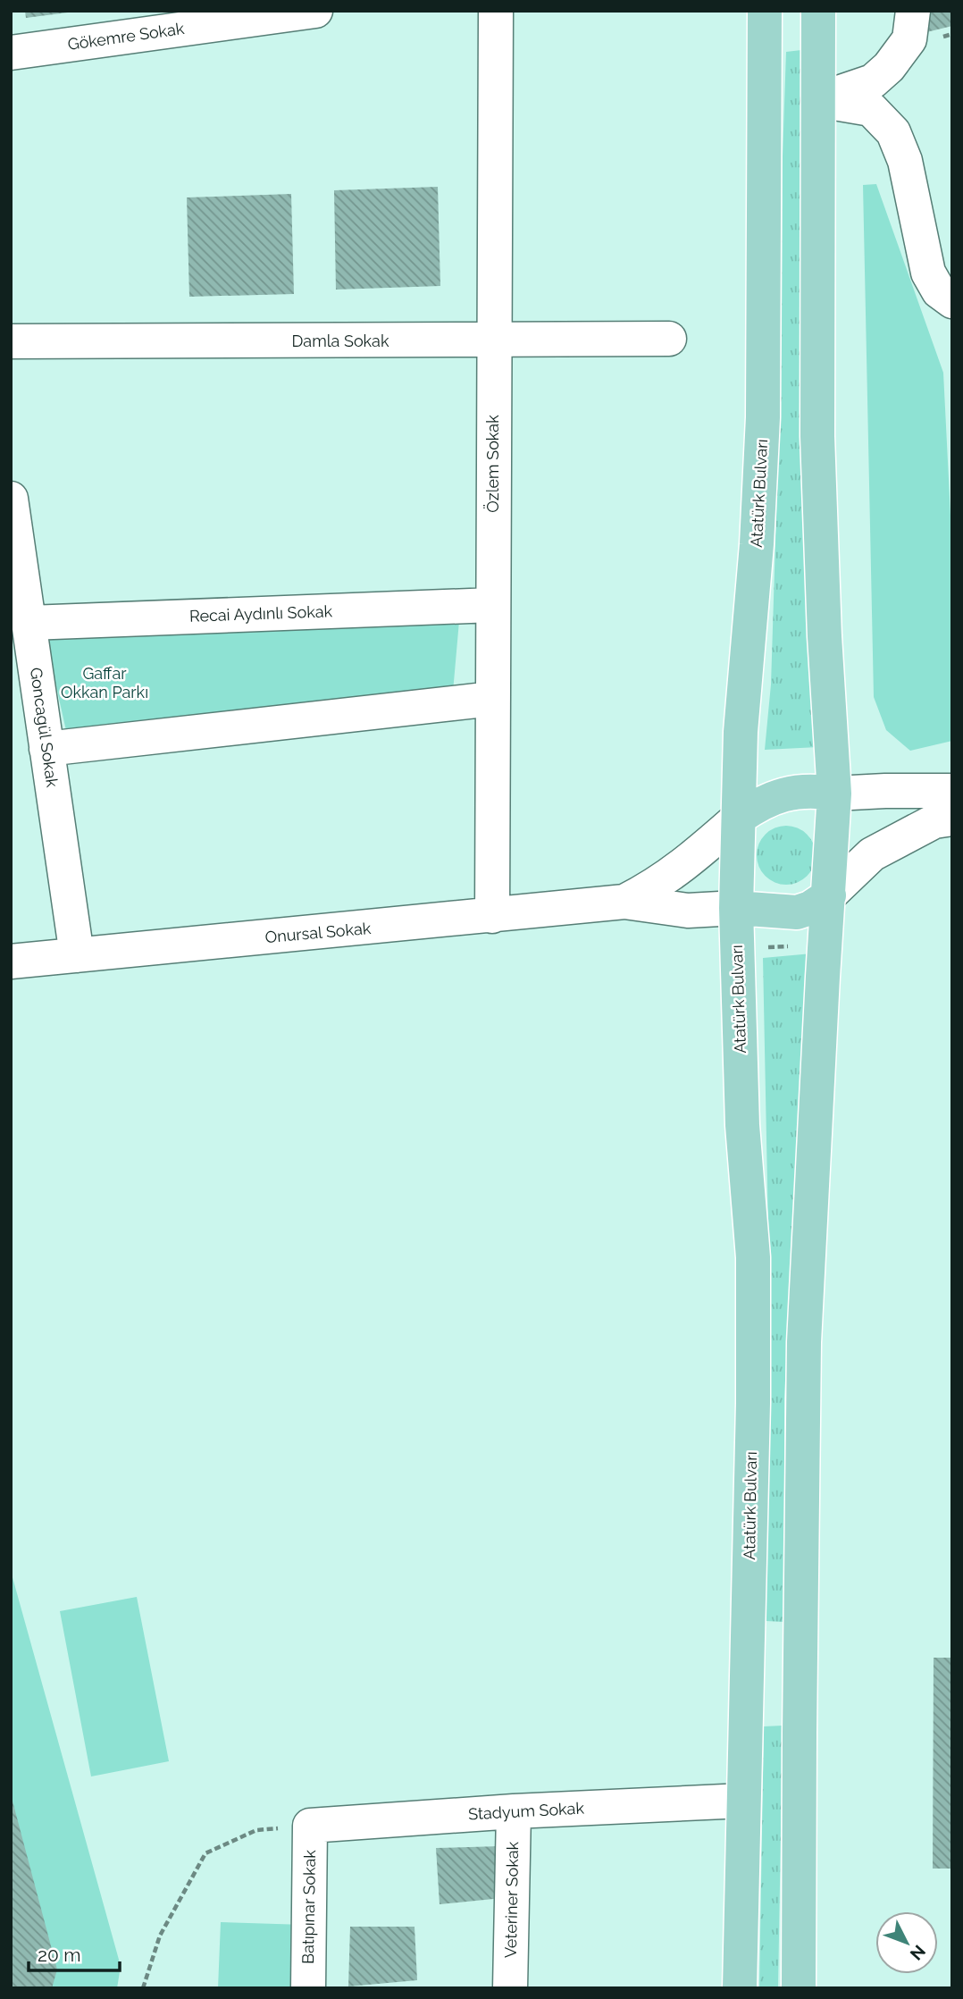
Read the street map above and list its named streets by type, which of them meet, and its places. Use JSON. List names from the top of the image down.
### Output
{
  "streets": {
    "main road": ["Atatürk Bulvarı"],
    "street": [
      "Gökemre Sokak",
      "Damla Sokak",
      "Özlem Sokak",
      "Recai Aydınlı Sokak",
      "Goncagül Sokak",
      "Onursal Sokak",
      "Stadyum Sokak",
      "Veteriner Sokak",
      "Batıpınar Sokak"
    ]
  },
  "crossings": [
    ["Damla Sokak", "Özlem Sokak"],
    ["Özlem Sokak", "Recai Aydınlı Sokak"],
    ["Özlem Sokak", "Onursal Sokak"],
    ["Atatürk Bulvarı", "Stadyum Sokak"],
    ["Recai Aydınlı Sokak", "Goncagül Sokak"],
    ["Goncagül Sokak", "Onursal Sokak"],
    ["Stadyum Sokak", "Veteriner Sokak"],
    ["Stadyum Sokak", "Batıpınar Sokak"]
  ],
  "parks": ["Gaffar Okkan Parkı"],
  "scale_bar": "20 m",
  "north": "bottom right"
}
